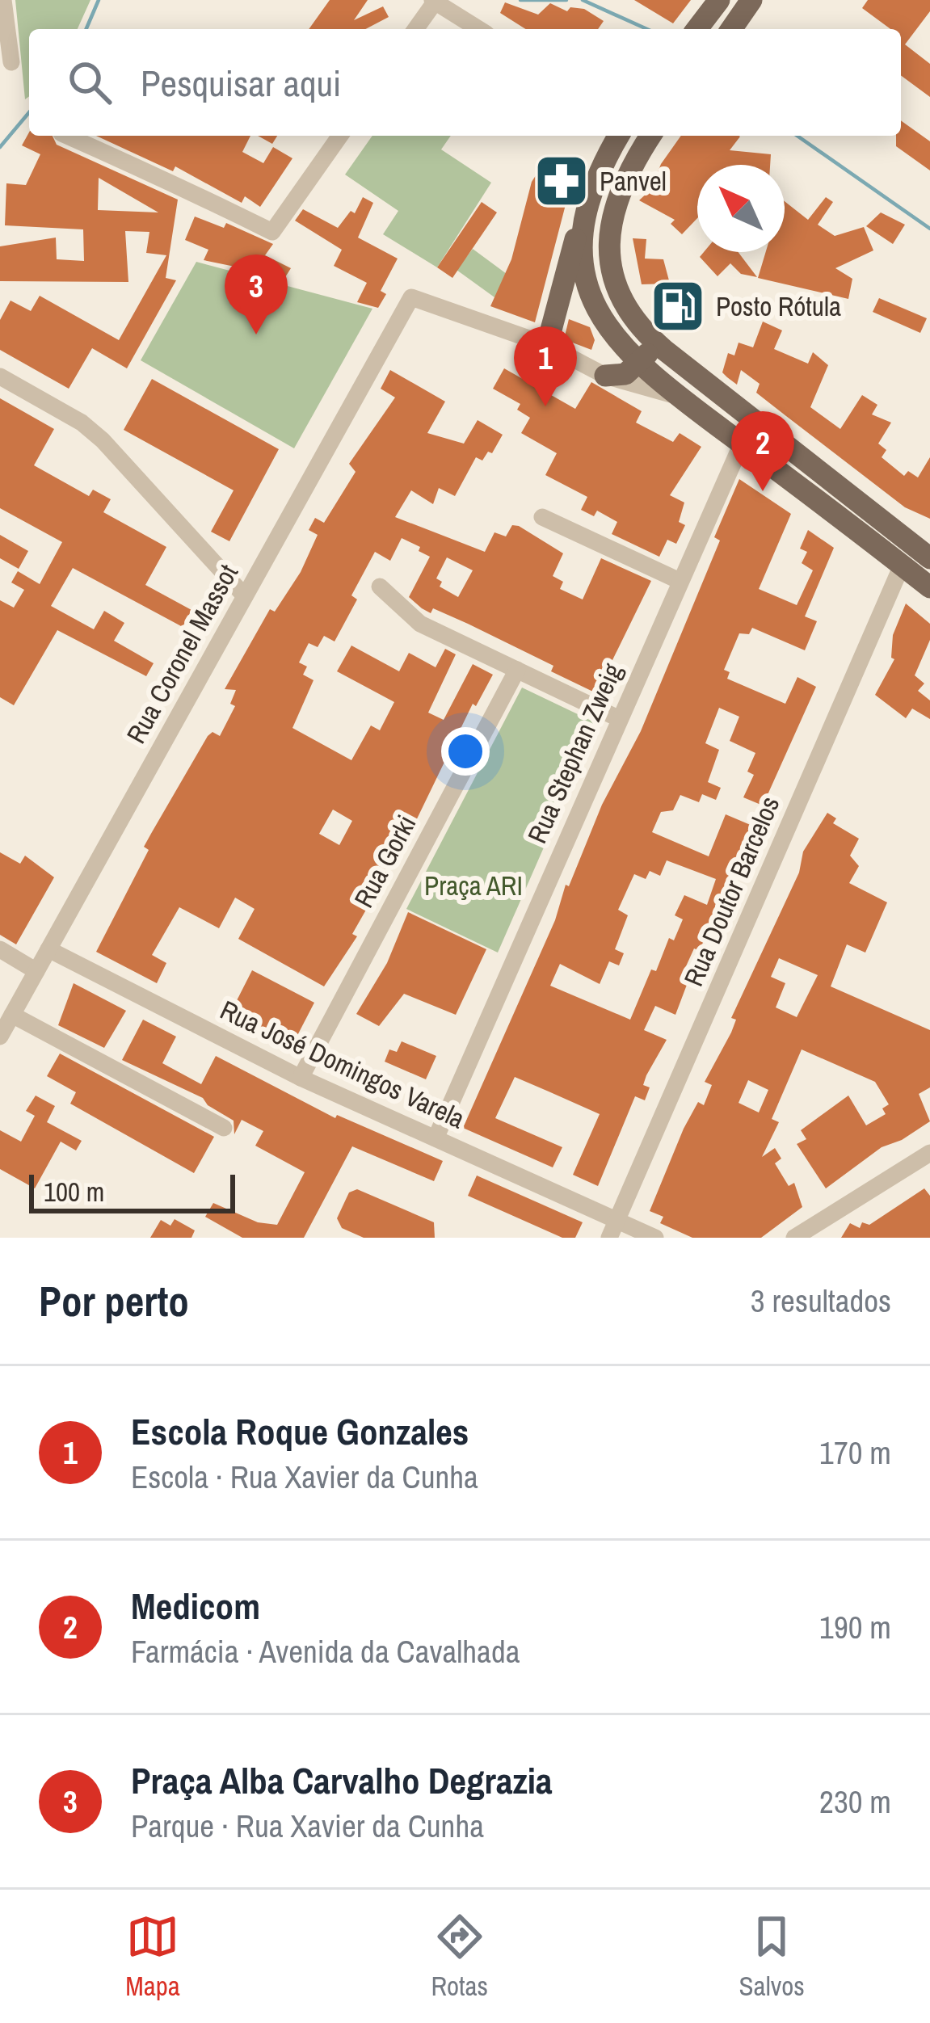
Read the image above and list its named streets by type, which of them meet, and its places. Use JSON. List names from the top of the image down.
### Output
{
  "streets": {
    "street": [
      "Rua Coronel Massot",
      "Rua Stephan Zweig",
      "Rua Gorki",
      "Rua Doutor Barcelos",
      "Rua José Domingos Varela"
    ]
  },
  "crossings": [
    ["Rua Coronel Massot", "Rua José Domingos Varela"],
    ["Rua Stephan Zweig", "Rua José Domingos Varela"],
    ["Rua Gorki", "Rua José Domingos Varela"],
    ["Rua Doutor Barcelos", "Rua José Domingos Varela"]
  ],
  "parks": ["Praça ARI"],
  "places": {
    "pharmacy": ["Panvel"],
    "fuel station": ["Posto Rótula"]
  },
  "scale_bar": "100 m",
  "north": "top left",
  "page": {
    "search": "Pesquisar aqui",
    "pins": ["3", "1", "2"],
    "scale": "100 m",
    "heading": ["Por perto", "3 resultados"],
    "list": [
      {
        "mark": "1",
        "name": "Escola Roque Gonzales",
        "note": "Escola · Rua Xavier da Cunha",
        "value": "170 m"
      },
      {
        "mark": "2",
        "name": "Medicom",
        "note": "Farmácia · Avenida da Cavalhada",
        "value": "190 m"
      },
      {
        "mark": "3",
        "name": "Praça Alba Carvalho Degrazia",
        "note": "Parque · Rua Xavier da Cunha",
        "value": "230 m"
      }
    ],
    "nav": ["Mapa", "Rotas", "Salvos"]
  }
}
